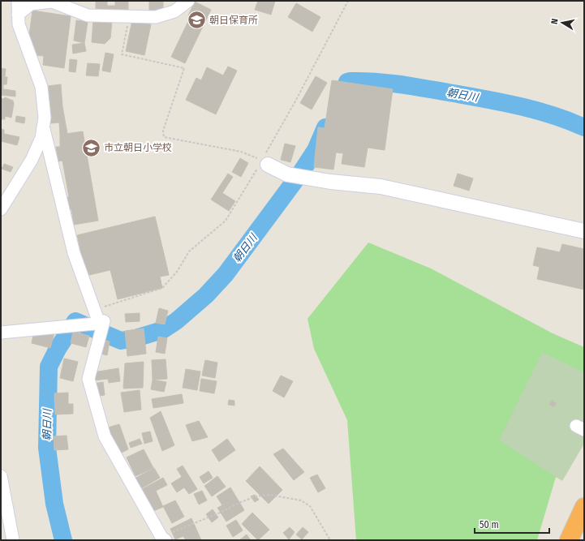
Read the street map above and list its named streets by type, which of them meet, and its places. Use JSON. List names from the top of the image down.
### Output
{
  "water": ["朝日川"],
  "places": {
    "school or university": ["朝日保育所", "市立朝日小学校"]
  },
  "scale_bar": "50 m",
  "north": "left"
}
